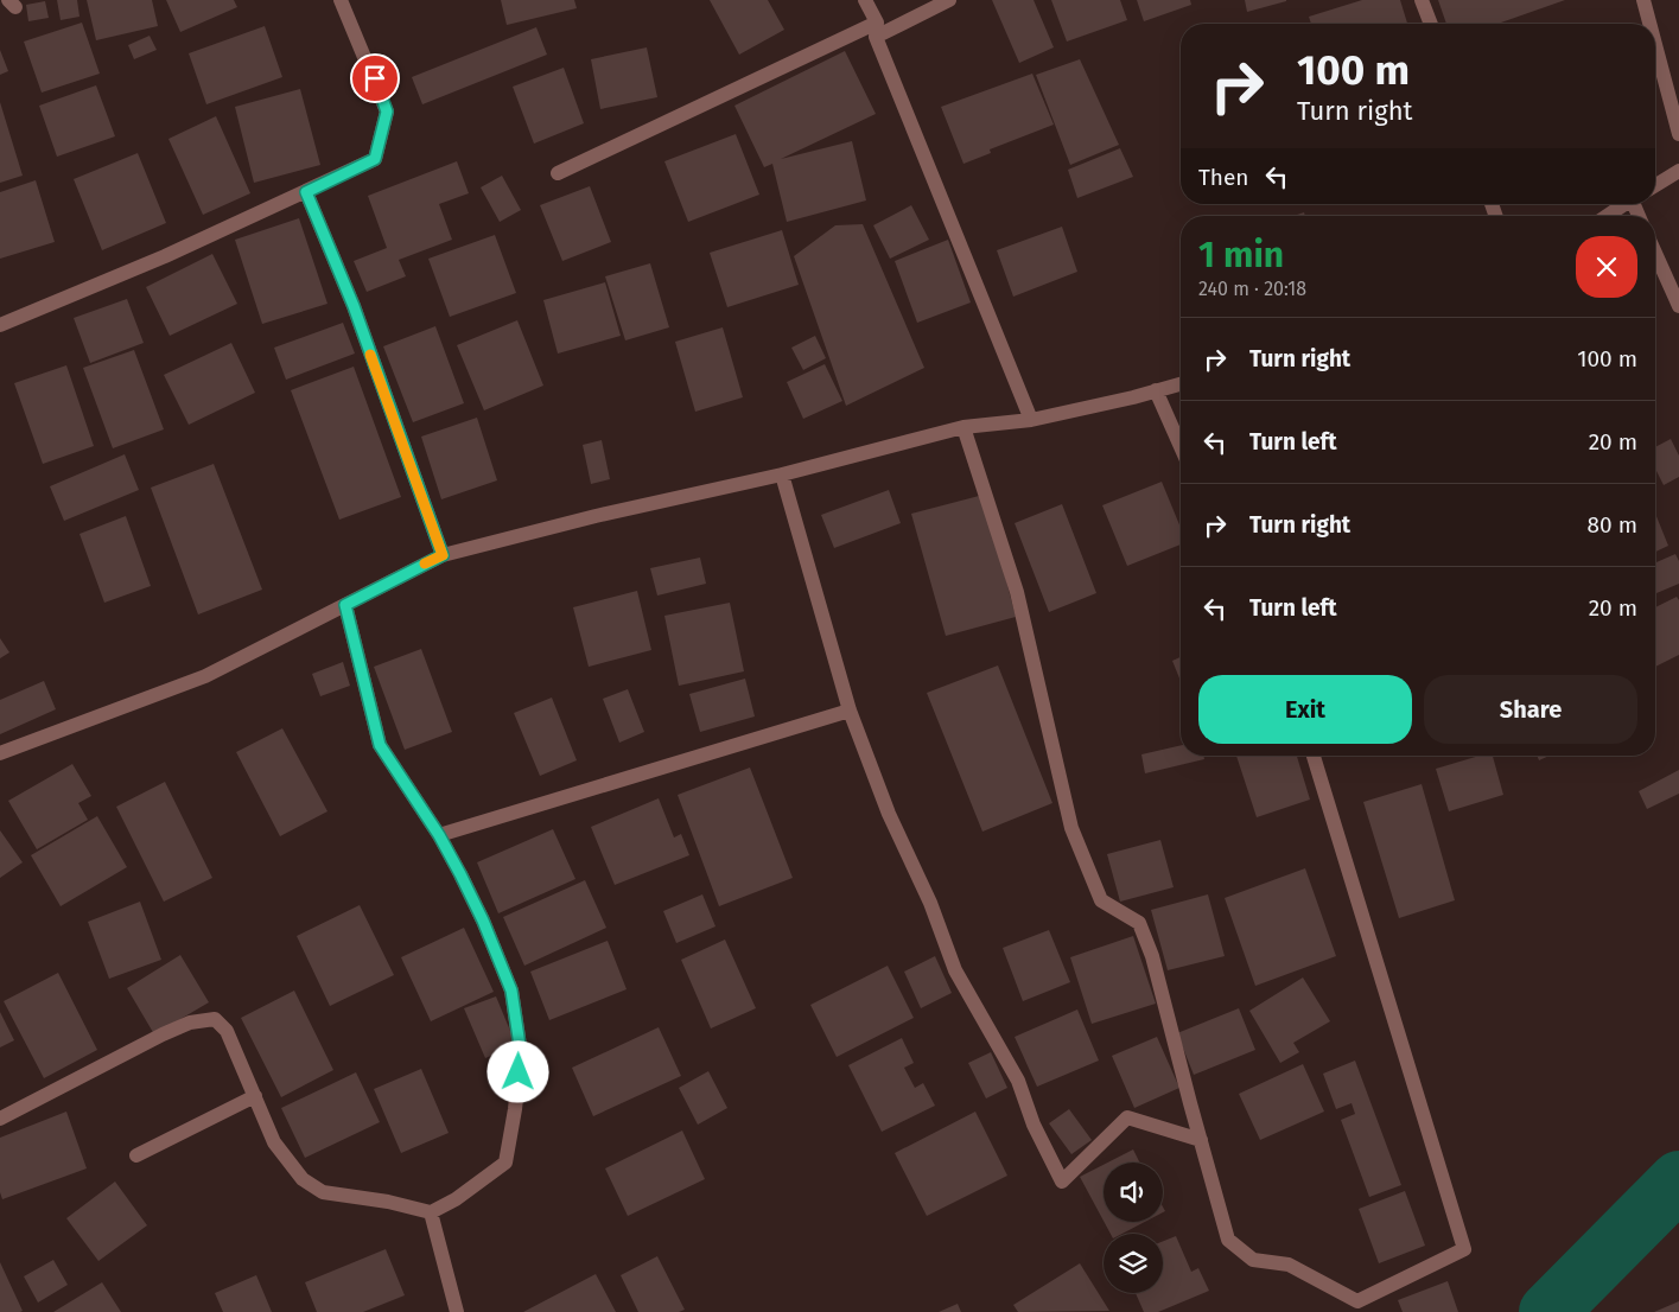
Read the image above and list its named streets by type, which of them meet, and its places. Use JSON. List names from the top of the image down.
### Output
{
  "page": {
    "turn": ["100 m", "Turn right"],
    "then": "Then",
    "heading": ["1 min", "240 m · 20:18"],
    "list": [
      {
        "name": "Turn right",
        "value": "100 m"
      },
      {
        "name": "Turn left",
        "value": "20 m"
      },
      {
        "name": "Turn right",
        "value": "80 m"
      },
      {
        "name": "Turn left",
        "value": "20 m"
      }
    ],
    "buttons": ["Exit", "Share"]
  }
}
